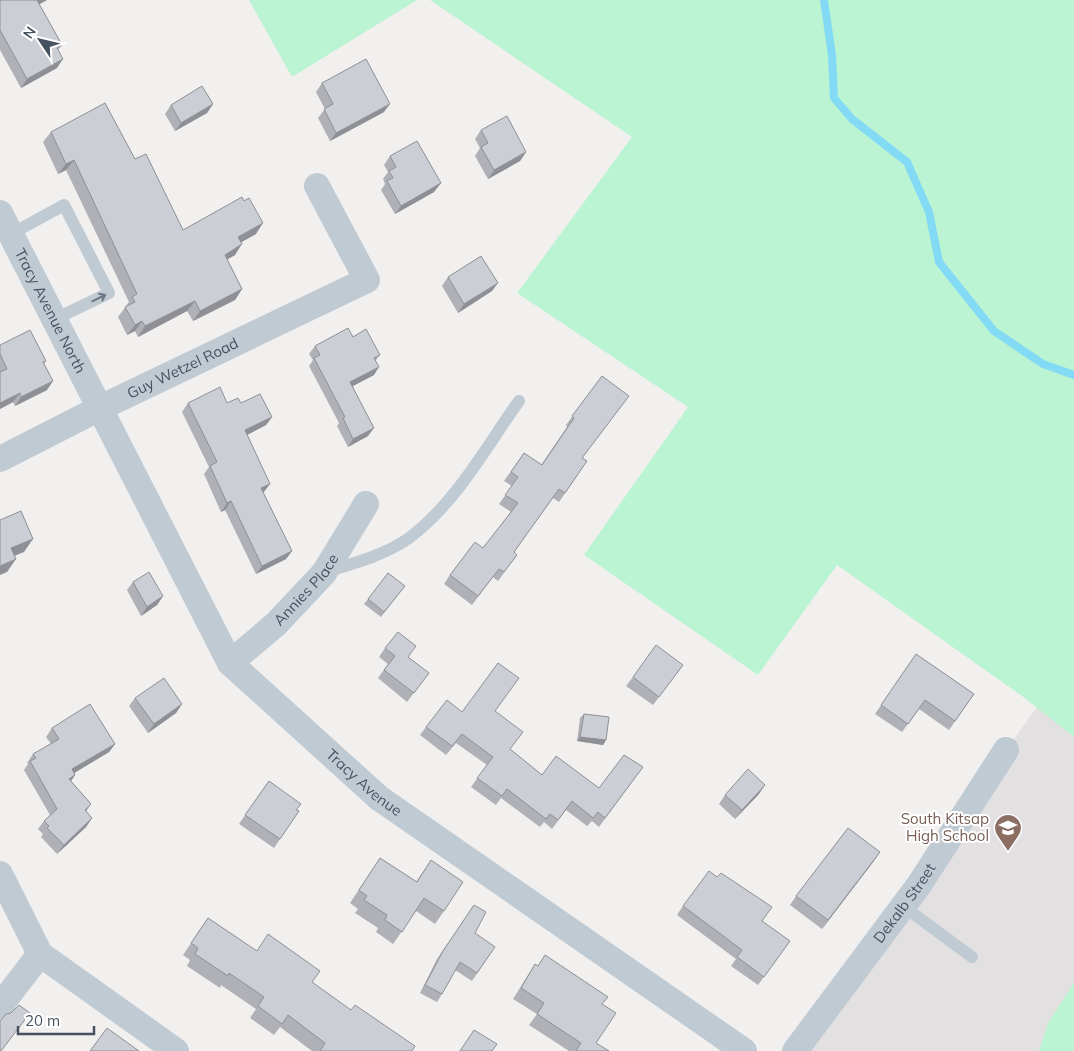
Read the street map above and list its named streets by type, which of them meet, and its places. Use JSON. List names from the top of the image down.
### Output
{
  "streets": {
    "street": [
      "Tracy Avenue North",
      "Guy Wetzel Road",
      "Annies Place",
      "Tracy Avenue",
      "Dekalb Street"
    ]
  },
  "crossings": [
    ["Tracy Avenue North", "Guy Wetzel Road"],
    ["Tracy Avenue North", "Tracy Avenue"],
    ["Guy Wetzel Road", "Tracy Avenue"],
    ["Annies Place", "Tracy Avenue"]
  ],
  "places": {
    "school or university": ["South Kitsap High School"]
  },
  "scale_bar": "20 m",
  "north": "top left"
}
